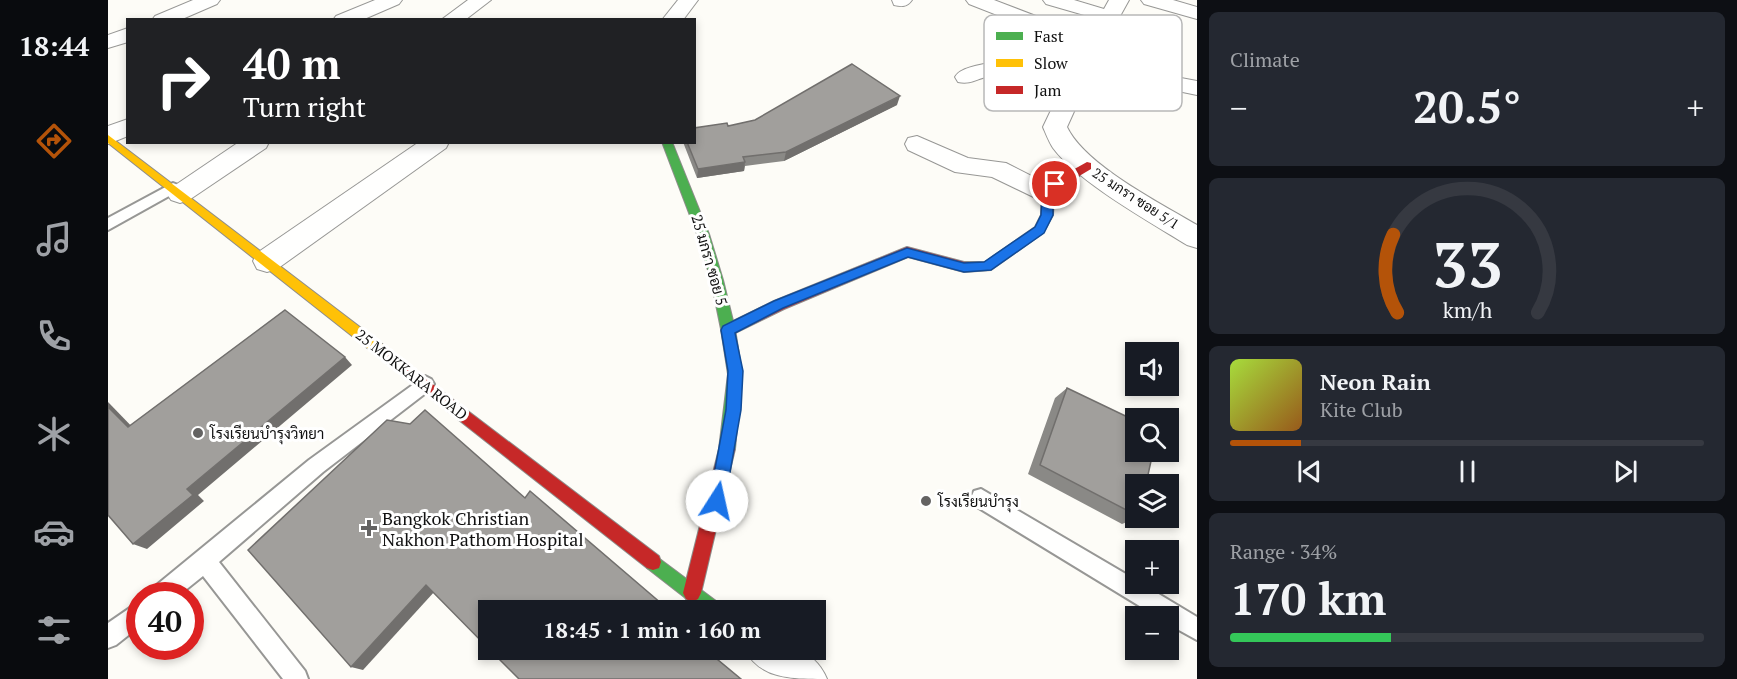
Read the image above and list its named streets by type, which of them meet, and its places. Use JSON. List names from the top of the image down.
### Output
{
  "streets": {
    "street": ["25 มกรา ซอย 5/1", "25 มกรา ซอย 5", "25 MOKKARA ROAD"]
  },
  "crossings": [
    ["25 มกรา ซอย 5", "25 MOKKARA ROAD"]
  ],
  "places": {
    "other": ["โรงเรียนบำรุงวิทยา", "โรงเรียนบำรุง"],
    "health": ["Bangkok Christian Nakhon Pathom Hospital"]
  },
  "legend": ["Fast", "Slow", "Jam"],
  "page": {
    "tabs": "18:44",
    "tile": [
      "Climate",
      ["Range · 34%", "170 km"]
    ],
    "turn": ["40 m", "Turn right"],
    "heat": ["−", "20.5°", "+"],
    "map_buttons": ["+", "−"],
    "song": ["Neon Rain", "Kite Club"],
    "limit": "40",
    "trip": "18:45 · 1 min · 160 m",
    "gauge": ["33", "km/h"]
  }
}
